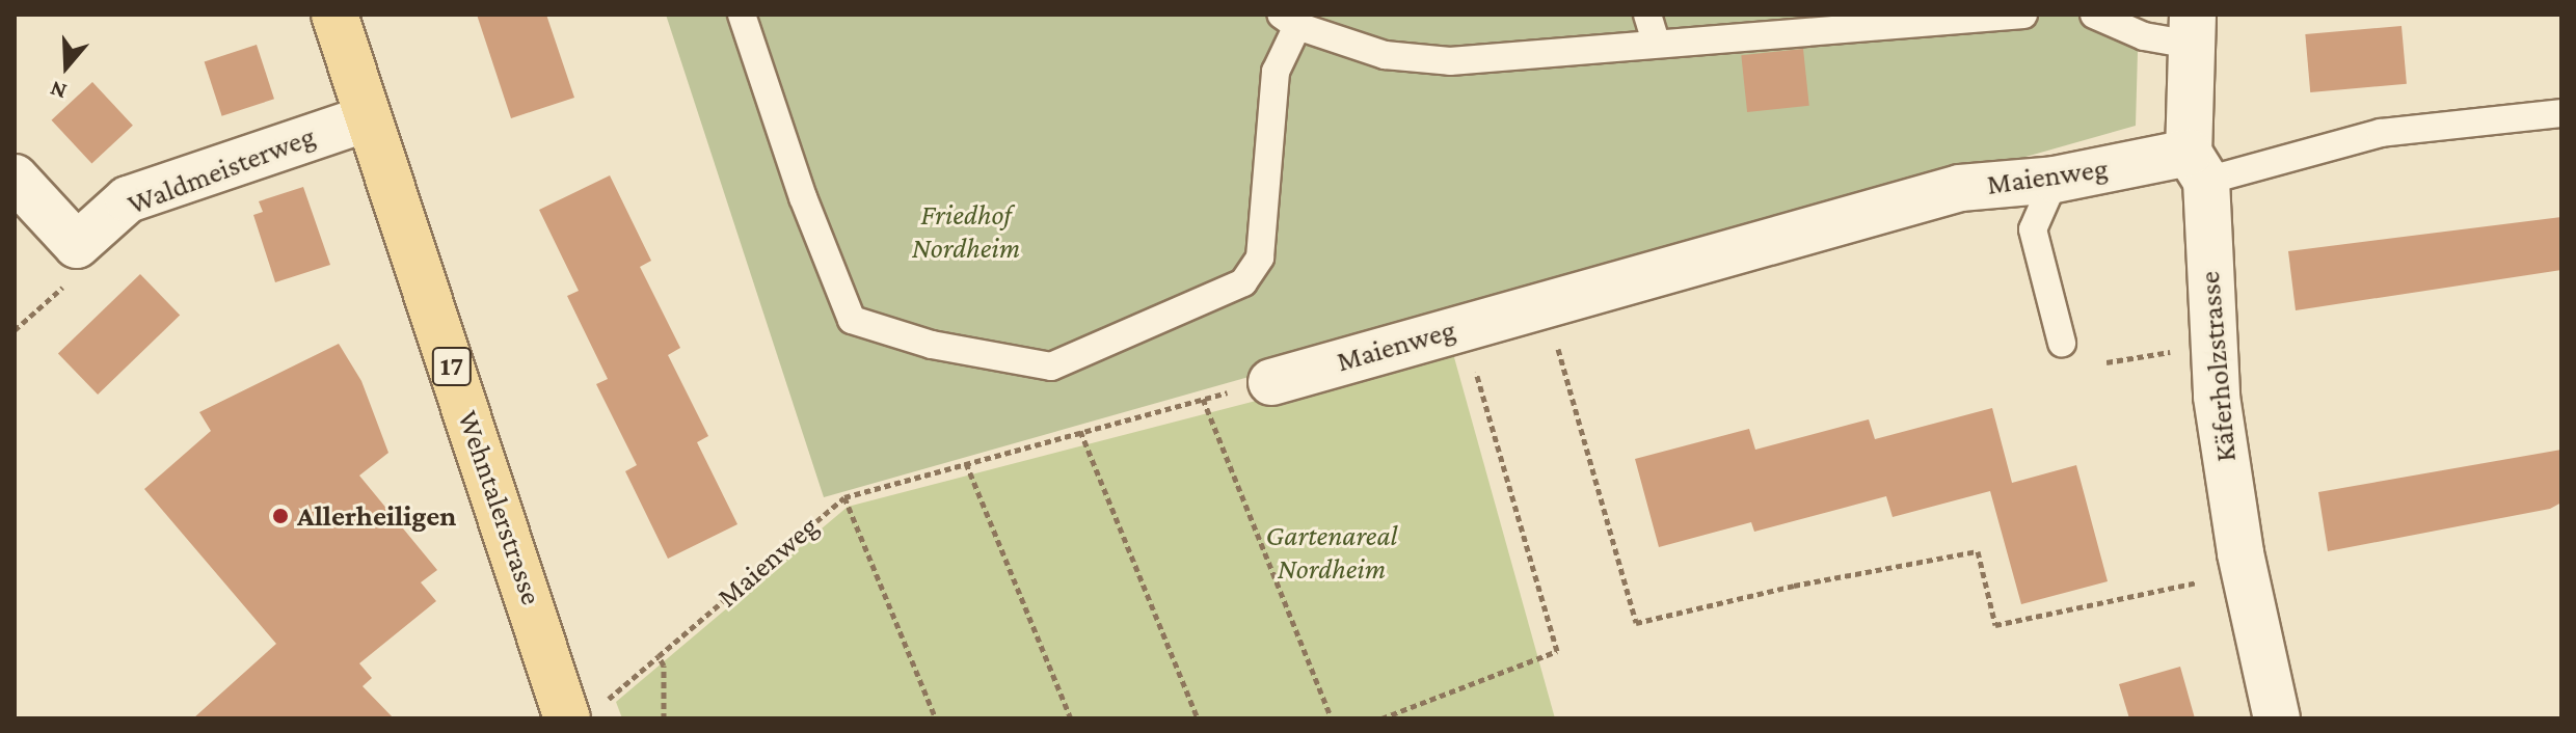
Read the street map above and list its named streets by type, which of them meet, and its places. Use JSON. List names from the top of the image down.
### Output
{
  "streets": {
    "main road": ["17", "Wehntalerstrasse"],
    "street": ["Waldmeisterweg", "Maienweg", "Käferholzstrasse"]
  },
  "crossings": [
    ["Waldmeisterweg", "Wehntalerstrasse"],
    ["Maienweg", "Käferholzstrasse"]
  ],
  "parks": ["Friedhof Nordheim", "Gartenareal Nordheim"],
  "places": ["Allerheiligen"],
  "north": "bottom"
}
